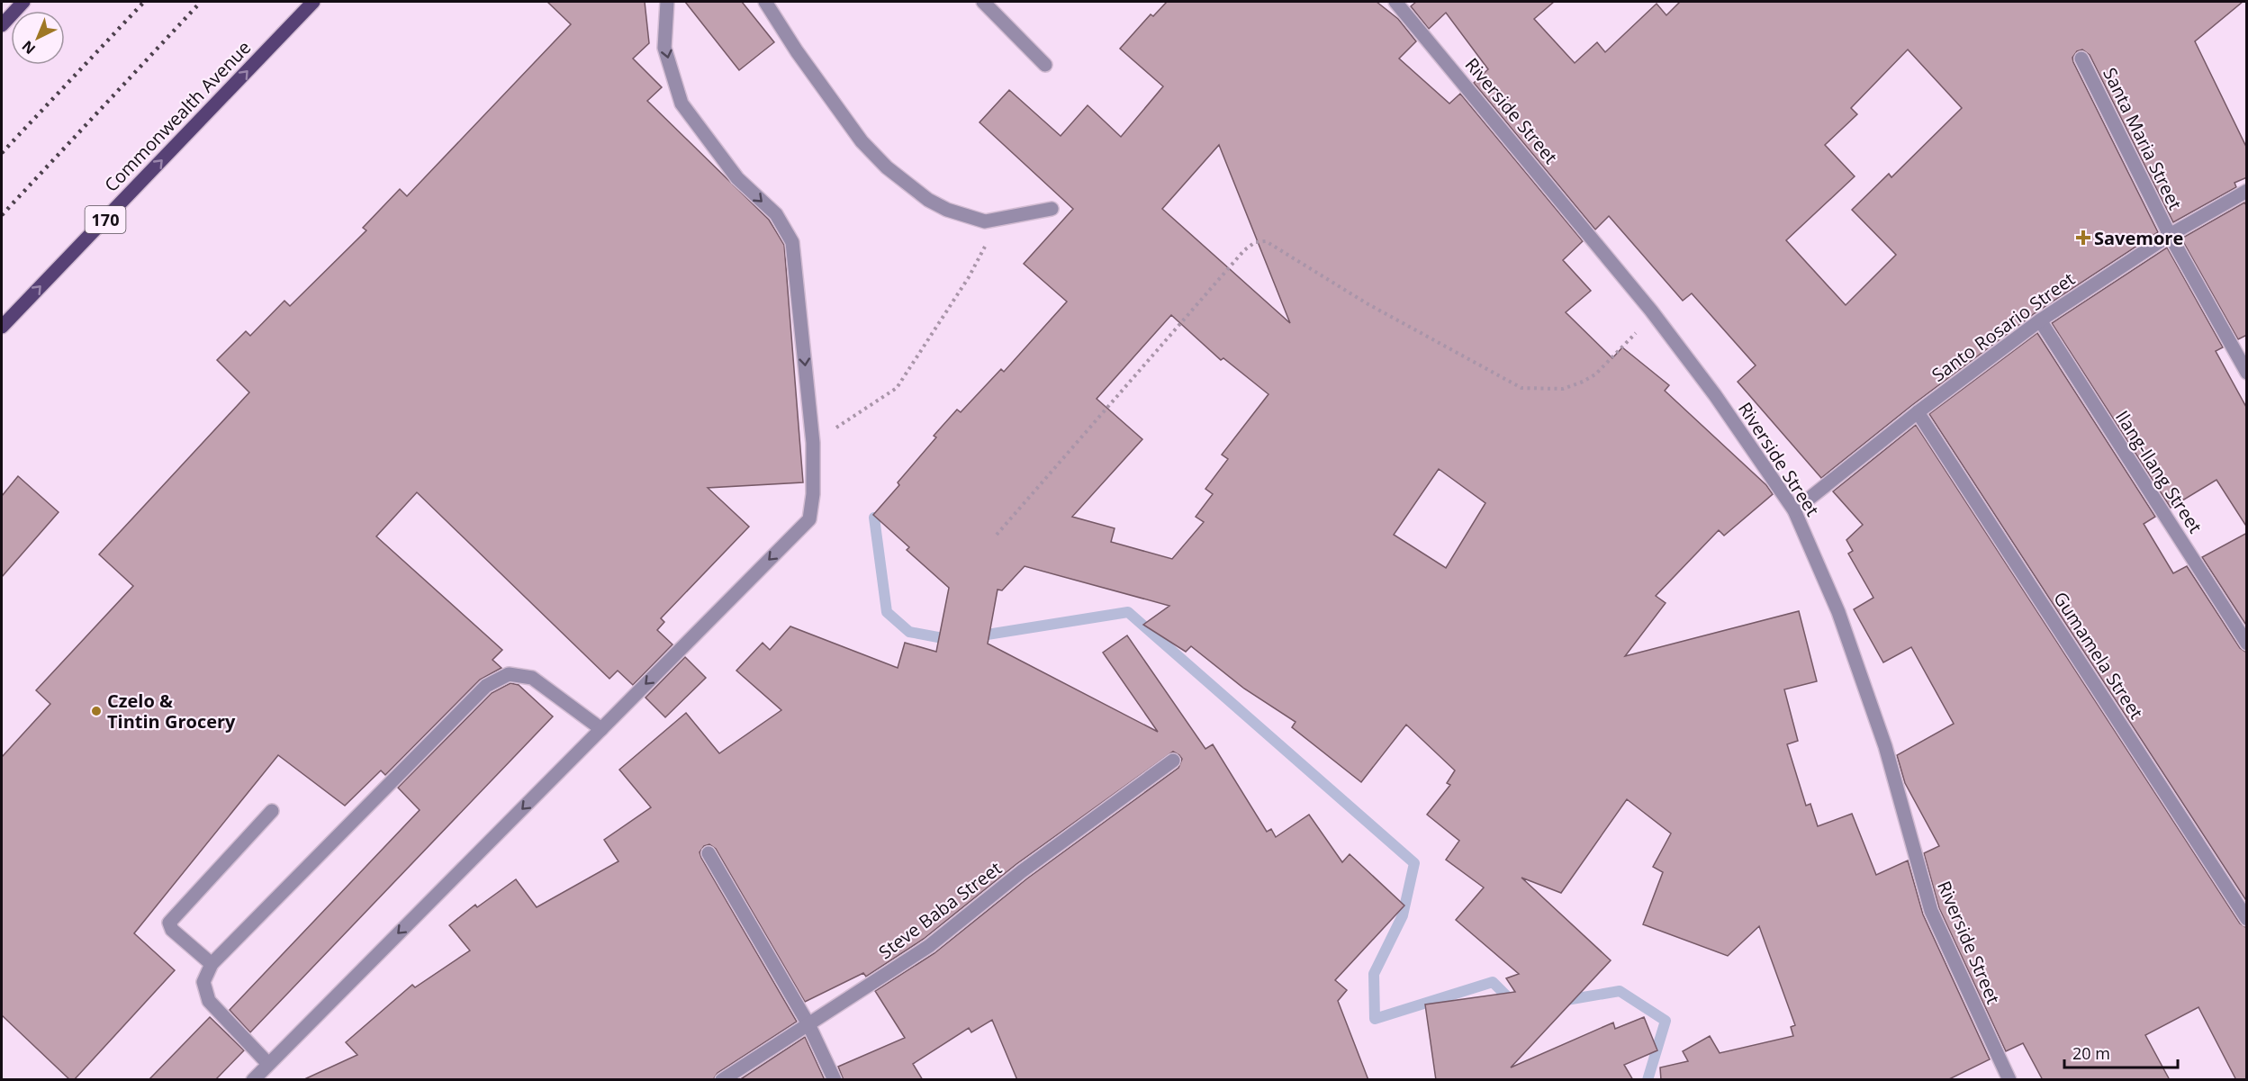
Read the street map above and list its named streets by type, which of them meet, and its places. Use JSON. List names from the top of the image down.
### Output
{
  "streets": {
    "main road": ["Commonwealth Avenue", "170"],
    "street": [
      "Riverside Street",
      "Santa Maria Street",
      "Santo Rosario Street",
      "Ilang-Ilang Street",
      "Gumamela Street",
      "Steve Baba Street"
    ]
  },
  "crossings": [
    ["Riverside Street", "Santo Rosario Street"],
    ["Santa Maria Street", "Santo Rosario Street"],
    ["Santo Rosario Street", "Ilang-Ilang Street"],
    ["Santo Rosario Street", "Gumamela Street"]
  ],
  "one_way": ["Commonwealth Avenue"],
  "places": {
    "health": ["Savemore"],
    "other": ["Czelo & Tintin Grocery"]
  },
  "scale_bar": "20 m",
  "north": "bottom left"
}
